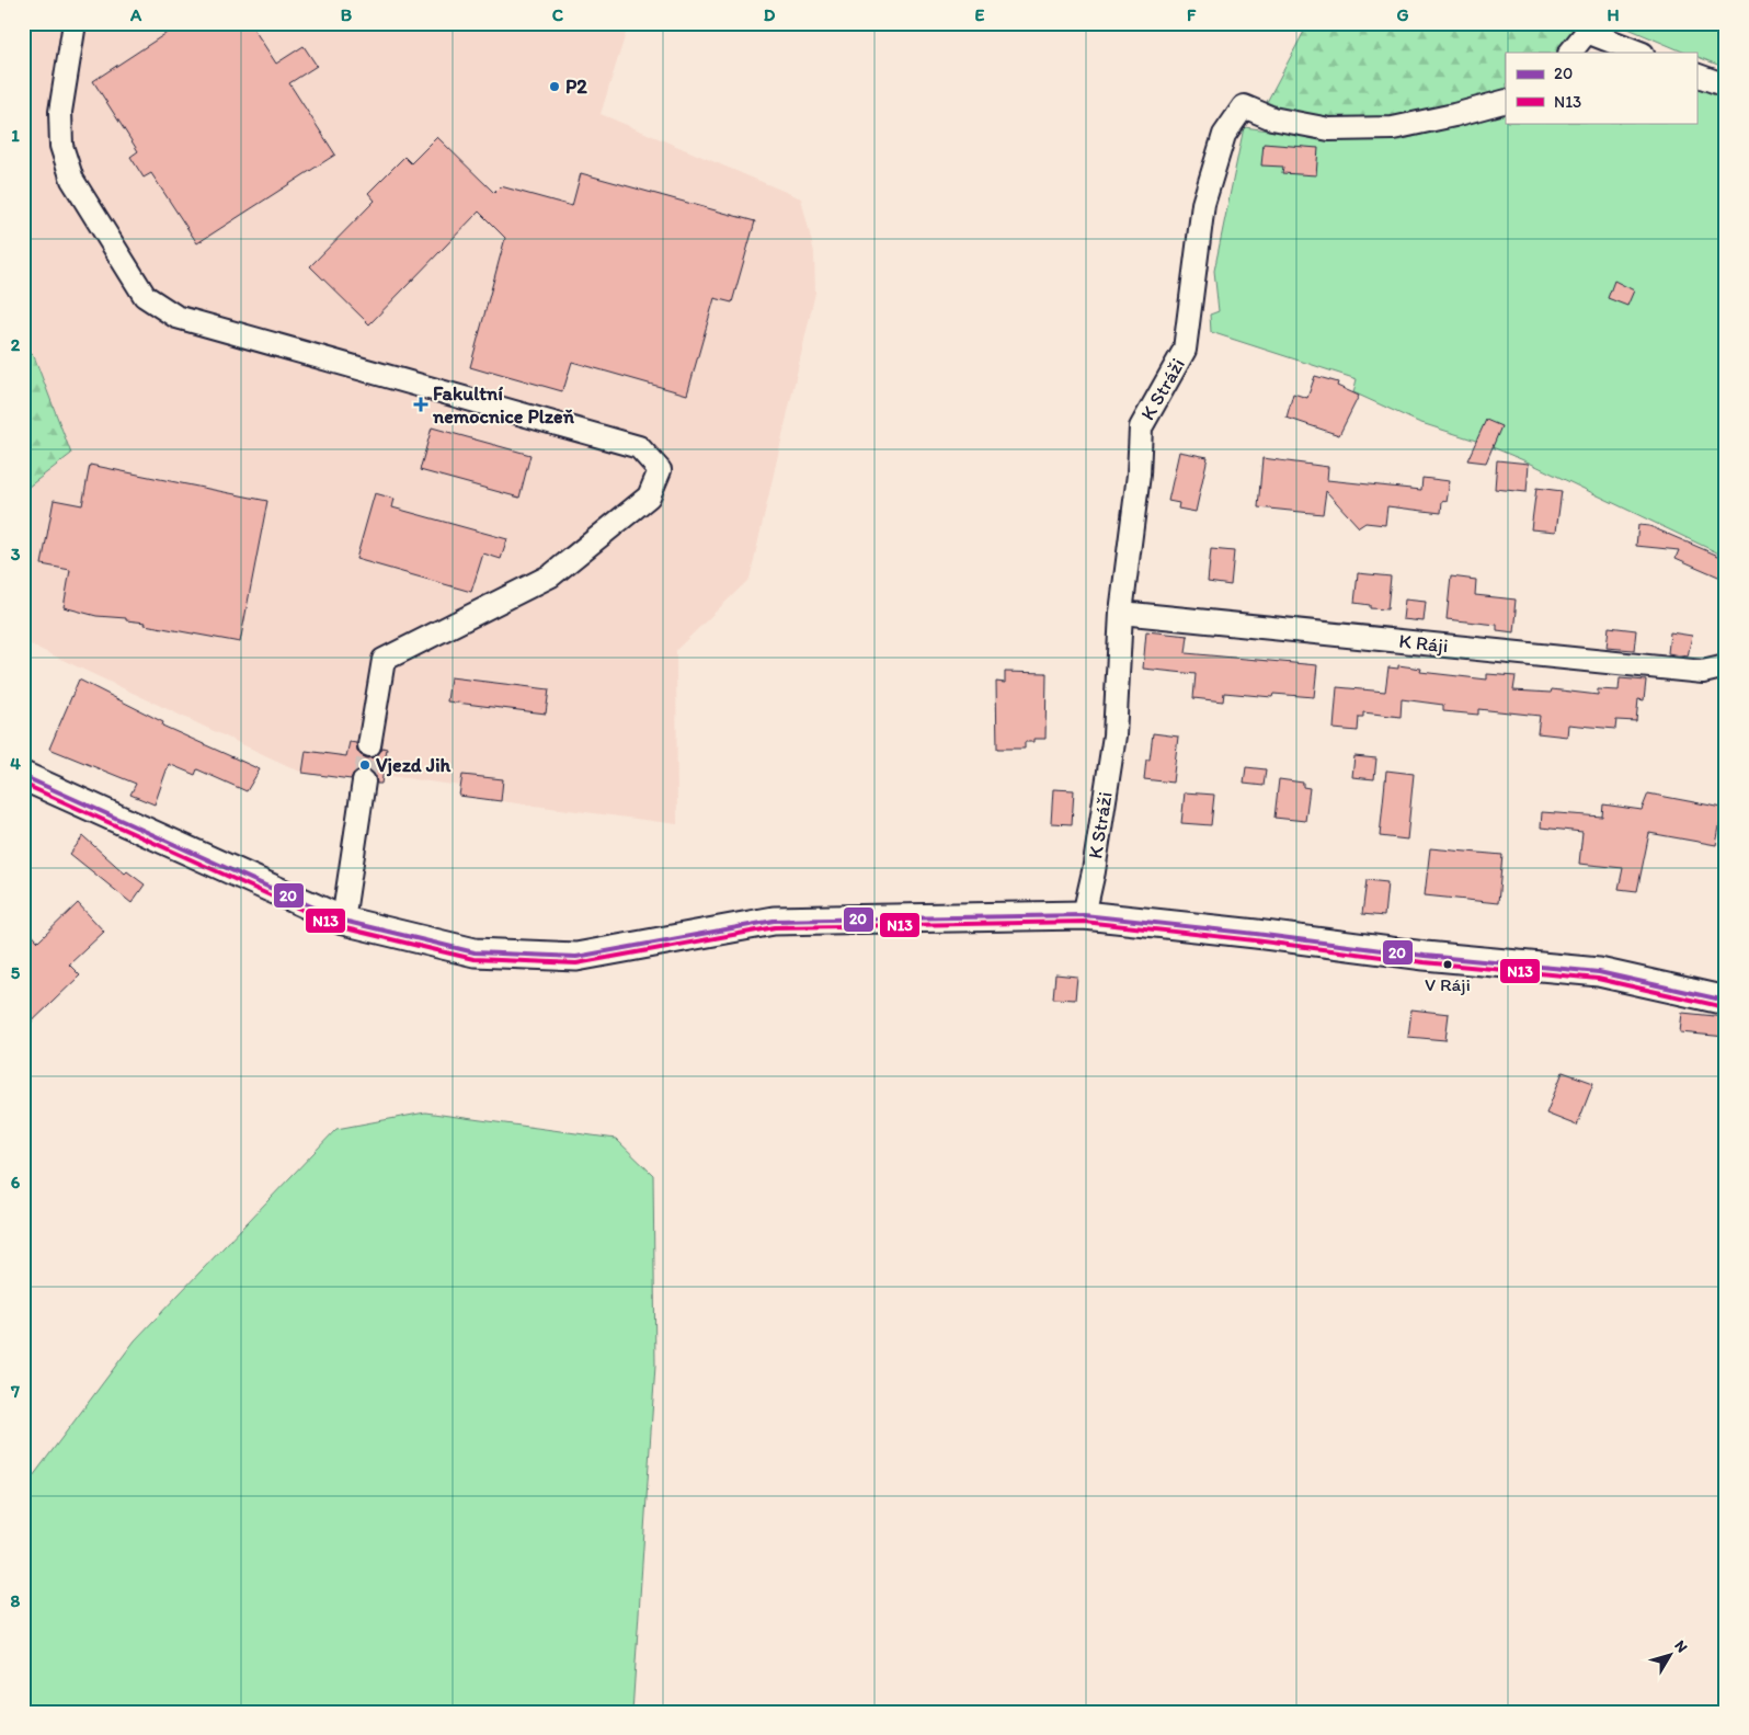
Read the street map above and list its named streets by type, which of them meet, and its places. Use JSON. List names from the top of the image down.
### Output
{
  "streets": {
    "street": ["K Stráži", "K Ráji"]
  },
  "crossings": [
    ["K Stráži", "K Ráji"]
  ],
  "places": {
    "other": ["P2", "Vjezd Jih", "V Ráji"],
    "health": ["Fakultní nemocnice Plzeň"]
  },
  "lines": ["transit line 20", "transit line N13"],
  "legend": ["20", "N13"],
  "north": "top right",
  "grid": {
    "columns": [
      "A",
      "B",
      "C",
      "D",
      "E",
      "F",
      "G",
      "H"
    ],
    "rows": [
      "1",
      "2",
      "3",
      "4",
      "5",
      "6",
      "7",
      "8"
    ]
  }
}
